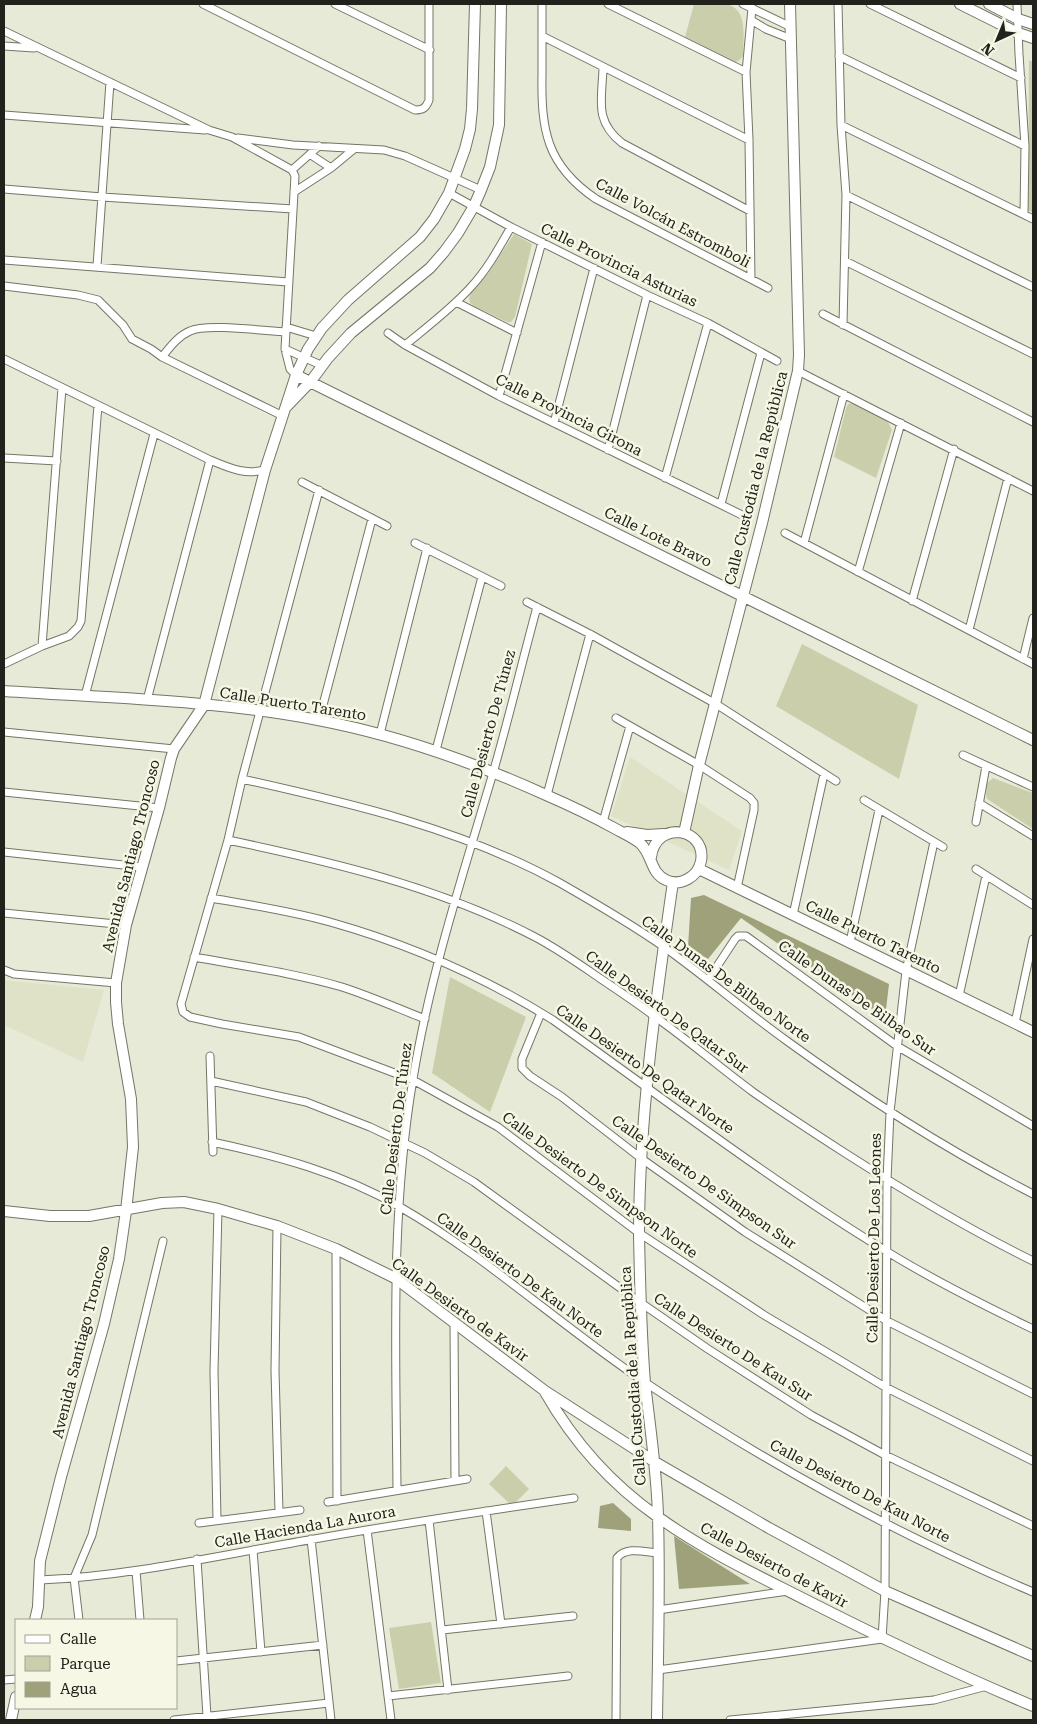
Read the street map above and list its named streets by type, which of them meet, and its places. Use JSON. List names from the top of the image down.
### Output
{
  "streets": {
    "street": [
      "Calle Volcán Estromboli",
      "Calle Provincia Asturias",
      "Calle Provincia Girona",
      "Calle Custodia de la República",
      "Calle Lote Bravo",
      "Calle Puerto Tarento",
      "Calle Desierto De Túnez",
      "Avenida Santiago Troncoso",
      "Calle Dunas De Bilbao Norte",
      "Calle Dunas De Bilbao Sur",
      "Calle Desierto De Qatar Sur",
      "Calle Desierto De Qatar Norte",
      "Calle Desierto De Simpson Sur",
      "Calle Desierto De Simpson Norte",
      "Calle Desierto De Los Leones",
      "Calle Desierto De Kau Norte",
      "Calle Desierto de Kavir",
      "Calle Desierto De Kau Sur",
      "Calle Hacienda La Aurora"
    ]
  },
  "crossings": [
    ["Calle Provincia Asturias", "Avenida Santiago Troncoso"],
    ["Calle Custodia de la República", "Calle Lote Bravo"],
    ["Calle Custodia de la República", "Calle Puerto Tarento"],
    ["Calle Custodia de la República", "Calle Dunas De Bilbao Norte"],
    ["Calle Custodia de la República", "Calle Desierto De Qatar Sur"],
    ["Calle Custodia de la República", "Calle Desierto De Qatar Norte"],
    ["Calle Custodia de la República", "Calle Desierto De Simpson Sur"],
    ["Calle Custodia de la República", "Calle Desierto De Simpson Norte"],
    ["Calle Custodia de la República", "Calle Desierto De Kau Norte"],
    ["Calle Custodia de la República", "Calle Desierto de Kavir"],
    ["Calle Custodia de la República", "Calle Desierto De Kau Sur"],
    ["Calle Lote Bravo", "Avenida Santiago Troncoso"],
    ["Calle Puerto Tarento", "Calle Desierto De Túnez"],
    ["Calle Puerto Tarento", "Avenida Santiago Troncoso"],
    ["Calle Puerto Tarento", "Calle Desierto De Los Leones"],
    ["Calle Desierto De Túnez", "Calle Dunas De Bilbao Norte"],
    ["Calle Desierto De Túnez", "Calle Desierto De Qatar Sur"],
    ["Calle Desierto De Túnez", "Calle Desierto De Qatar Norte"],
    ["Calle Desierto De Túnez", "Calle Desierto De Simpson Norte"],
    ["Calle Desierto De Túnez", "Calle Desierto De Kau Norte"],
    ["Calle Desierto De Túnez", "Calle Desierto de Kavir"],
    ["Calle Desierto De Túnez", "Calle Desierto De Kau Sur"],
    ["Avenida Santiago Troncoso", "Calle Desierto de Kavir"],
    ["Avenida Santiago Troncoso", "Calle Hacienda La Aurora"],
    ["Calle Dunas De Bilbao Norte", "Calle Dunas De Bilbao Sur"],
    ["Calle Dunas De Bilbao Norte", "Calle Desierto De Los Leones"],
    ["Calle Dunas De Bilbao Sur", "Calle Desierto De Los Leones"],
    ["Calle Desierto De Qatar Sur", "Calle Desierto De Los Leones"],
    ["Calle Desierto De Qatar Norte", "Calle Desierto De Simpson Sur"],
    ["Calle Desierto De Qatar Norte", "Calle Desierto De Los Leones"],
    ["Calle Desierto De Simpson Sur", "Calle Desierto De Los Leones"],
    ["Calle Desierto De Simpson Norte", "Calle Desierto De Los Leones"],
    ["Calle Desierto De Los Leones", "Calle Desierto De Kau Norte"],
    ["Calle Desierto De Los Leones", "Calle Desierto de Kavir"],
    ["Calle Desierto De Los Leones", "Calle Desierto De Kau Sur"]
  ],
  "legend": ["Calle", "Parque", "Agua"],
  "north": "bottom left"
}
